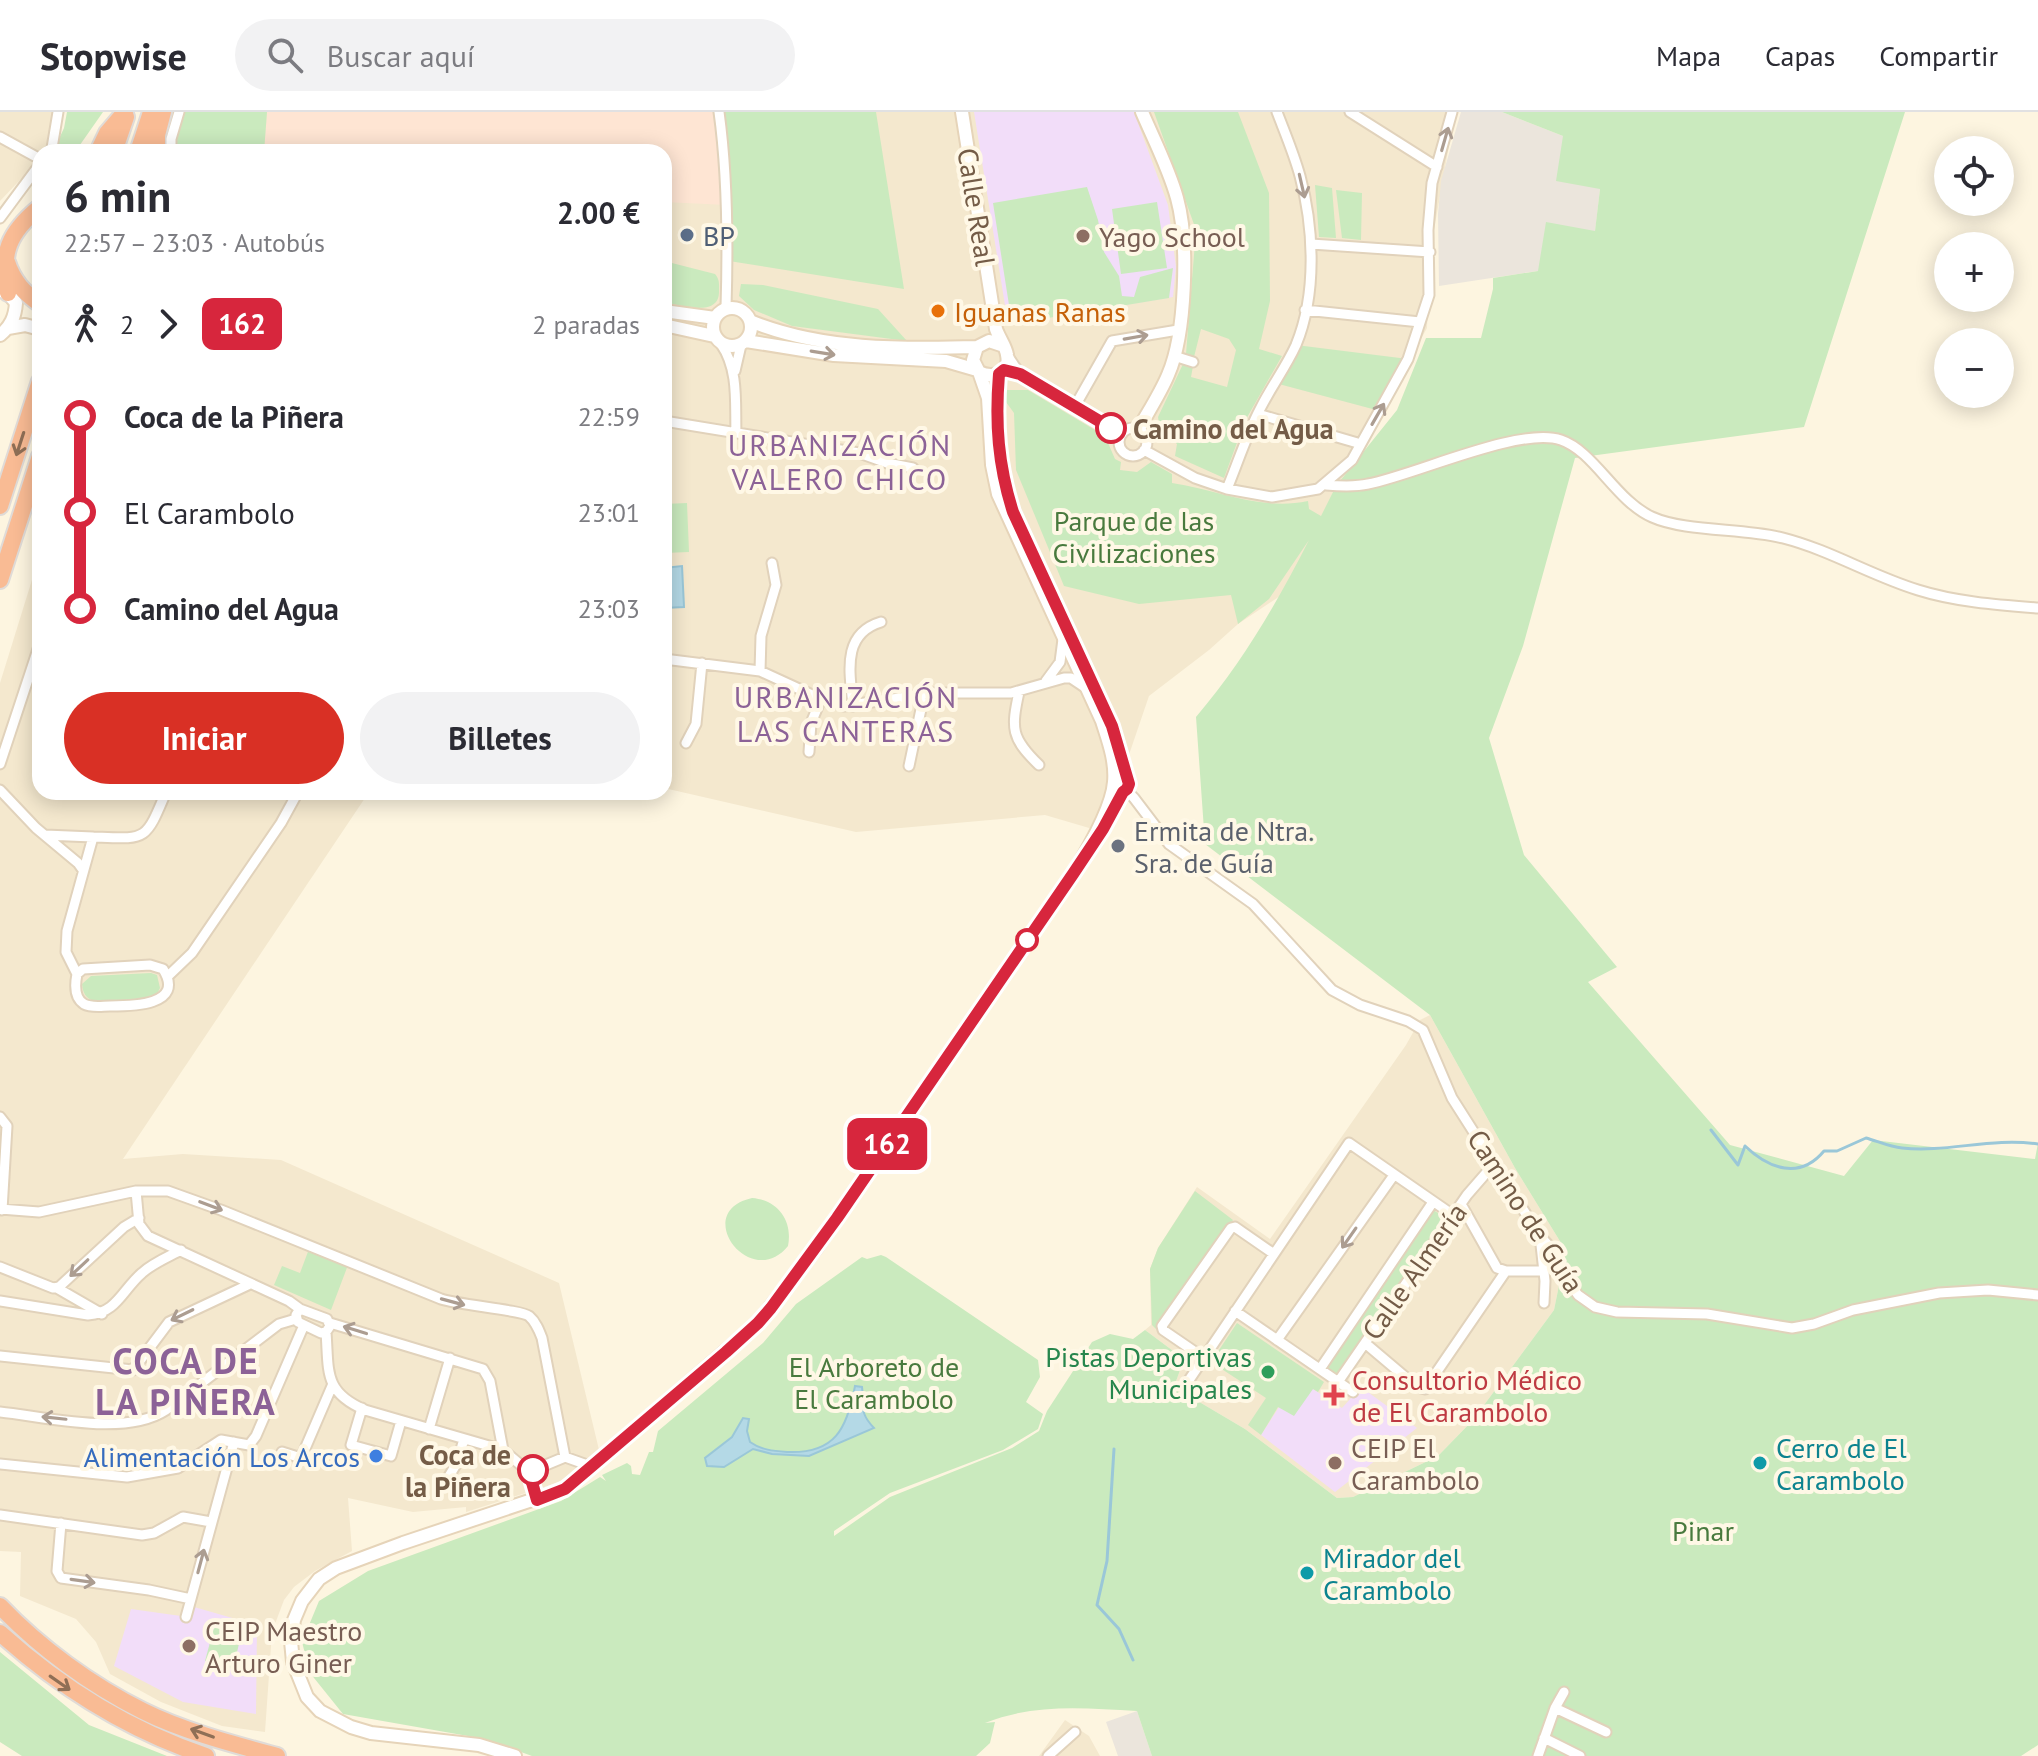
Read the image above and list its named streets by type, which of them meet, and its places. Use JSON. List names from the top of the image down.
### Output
{
  "streets": {
    "main road": ["Calle Real"],
    "street": ["Camino de Guía", "Calle Almería"]
  },
  "crossings": [
    ["Camino de Guía", "Calle Almería"]
  ],
  "districts": ["URBANIZACIÓN VALERO CHICO", "URBANIZACIÓN LAS CANTERAS", "COCA DE LA PIÑERA"],
  "parks": ["Parque de las Civilizaciones", "El Arboreto de El Carambolo", "Pinar"],
  "places": {
    "other": [
      "BP",
      "Yago School",
      "Iguanas Ranas",
      "Camino del Agua",
      "Ermita de Ntra. Sra. de Guía",
      "Pistas Deportivas Municipales",
      "Alimentación Los Arcos",
      "CEIP El Carambolo",
      "Cerro de El Carambolo",
      "Coca de la Piñera",
      "Mirador del Carambolo",
      "CEIP Maestro Arturo Giner"
    ],
    "health": ["Consultorio Médico de El Carambolo"]
  },
  "lines": ["bus line 162"],
  "page": {
    "header": "Stopwise",
    "search": "Buscar aquí",
    "nav": ["Mapa", "Capas", "Compartir"],
    "on_map": "162",
    "map_buttons": ["+", "−"],
    "heading": ["6 min", "22:57 – 23:03 · Autobús", "2.00 €"],
    "legs": ["2", "162", "2 paradas"],
    "list": [
      {
        "name": "Coca de la Piñera",
        "value": "22:59"
      },
      {
        "name": "El Carambolo",
        "value": "23:01"
      },
      {
        "name": "Camino del Agua",
        "value": "23:03"
      }
    ],
    "buttons": ["Iniciar", "Billetes"]
  }
}
